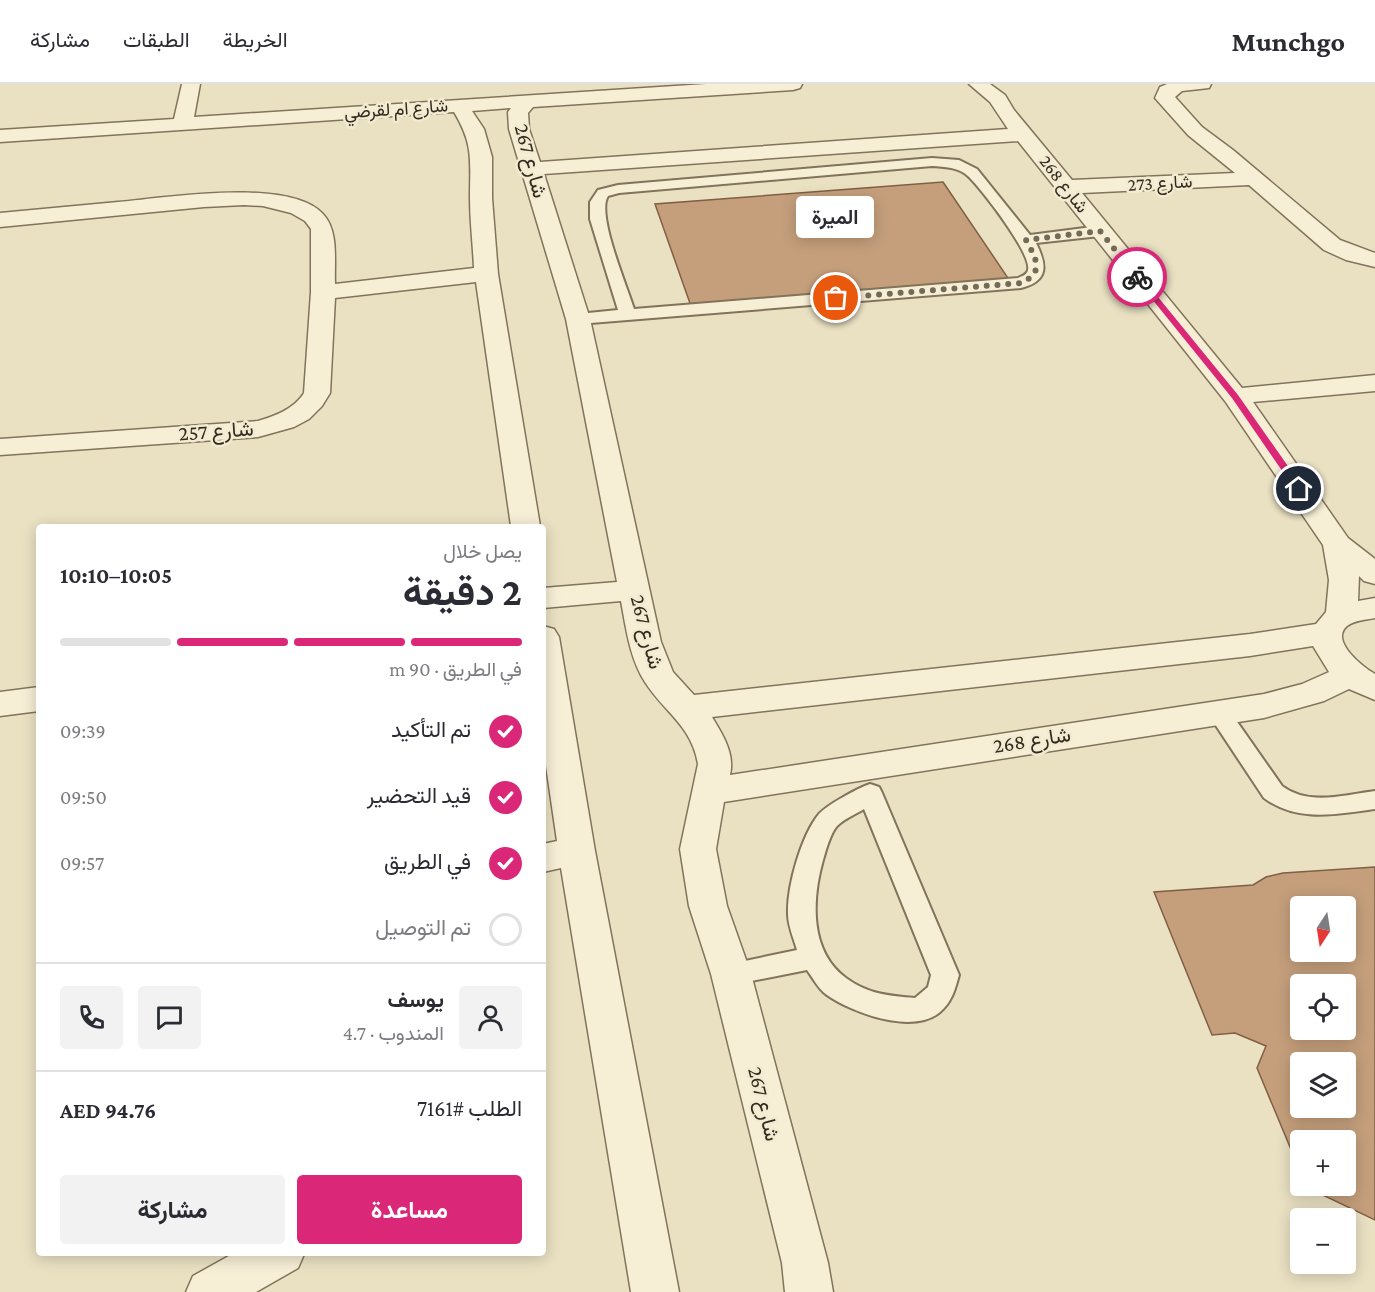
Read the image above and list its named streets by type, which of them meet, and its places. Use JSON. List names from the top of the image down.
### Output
{
  "streets": {
    "street": [
      "شارع ام لقرضي",
      "شارع 267",
      "شارع 273",
      "شارع 268",
      "شارع 257"
    ]
  },
  "crossings": [
    ["شارع ام لقرضي", "شارع 267"],
    ["شارع 267", "شارع 268"],
    ["شارع 273", "شارع 268"]
  ],
  "places": ["الميرة"],
  "north": "bottom",
  "page": {
    "header": "Munchgo",
    "nav": ["الخريطة", "الطبقات", "مشاركة"],
    "bubble": "الميرة",
    "heading": ["2 دقيقة", "يصل خلال", "10:05–10:10"],
    "panel": [
      "يوسف",
      "المندوب · 4.7",
      "الطلب #7161",
      "AED 94.76"
    ],
    "bar": "في الطريق · 90 m",
    "list": [
      ["تم التأكيد", "09:39"],
      ["قيد التحضير", "09:50"],
      ["في الطريق", "09:57"],
      "تم التوصيل"
    ],
    "map_buttons": ["+", "−"],
    "buttons": ["مساعدة", "مشاركة"]
  }
}
